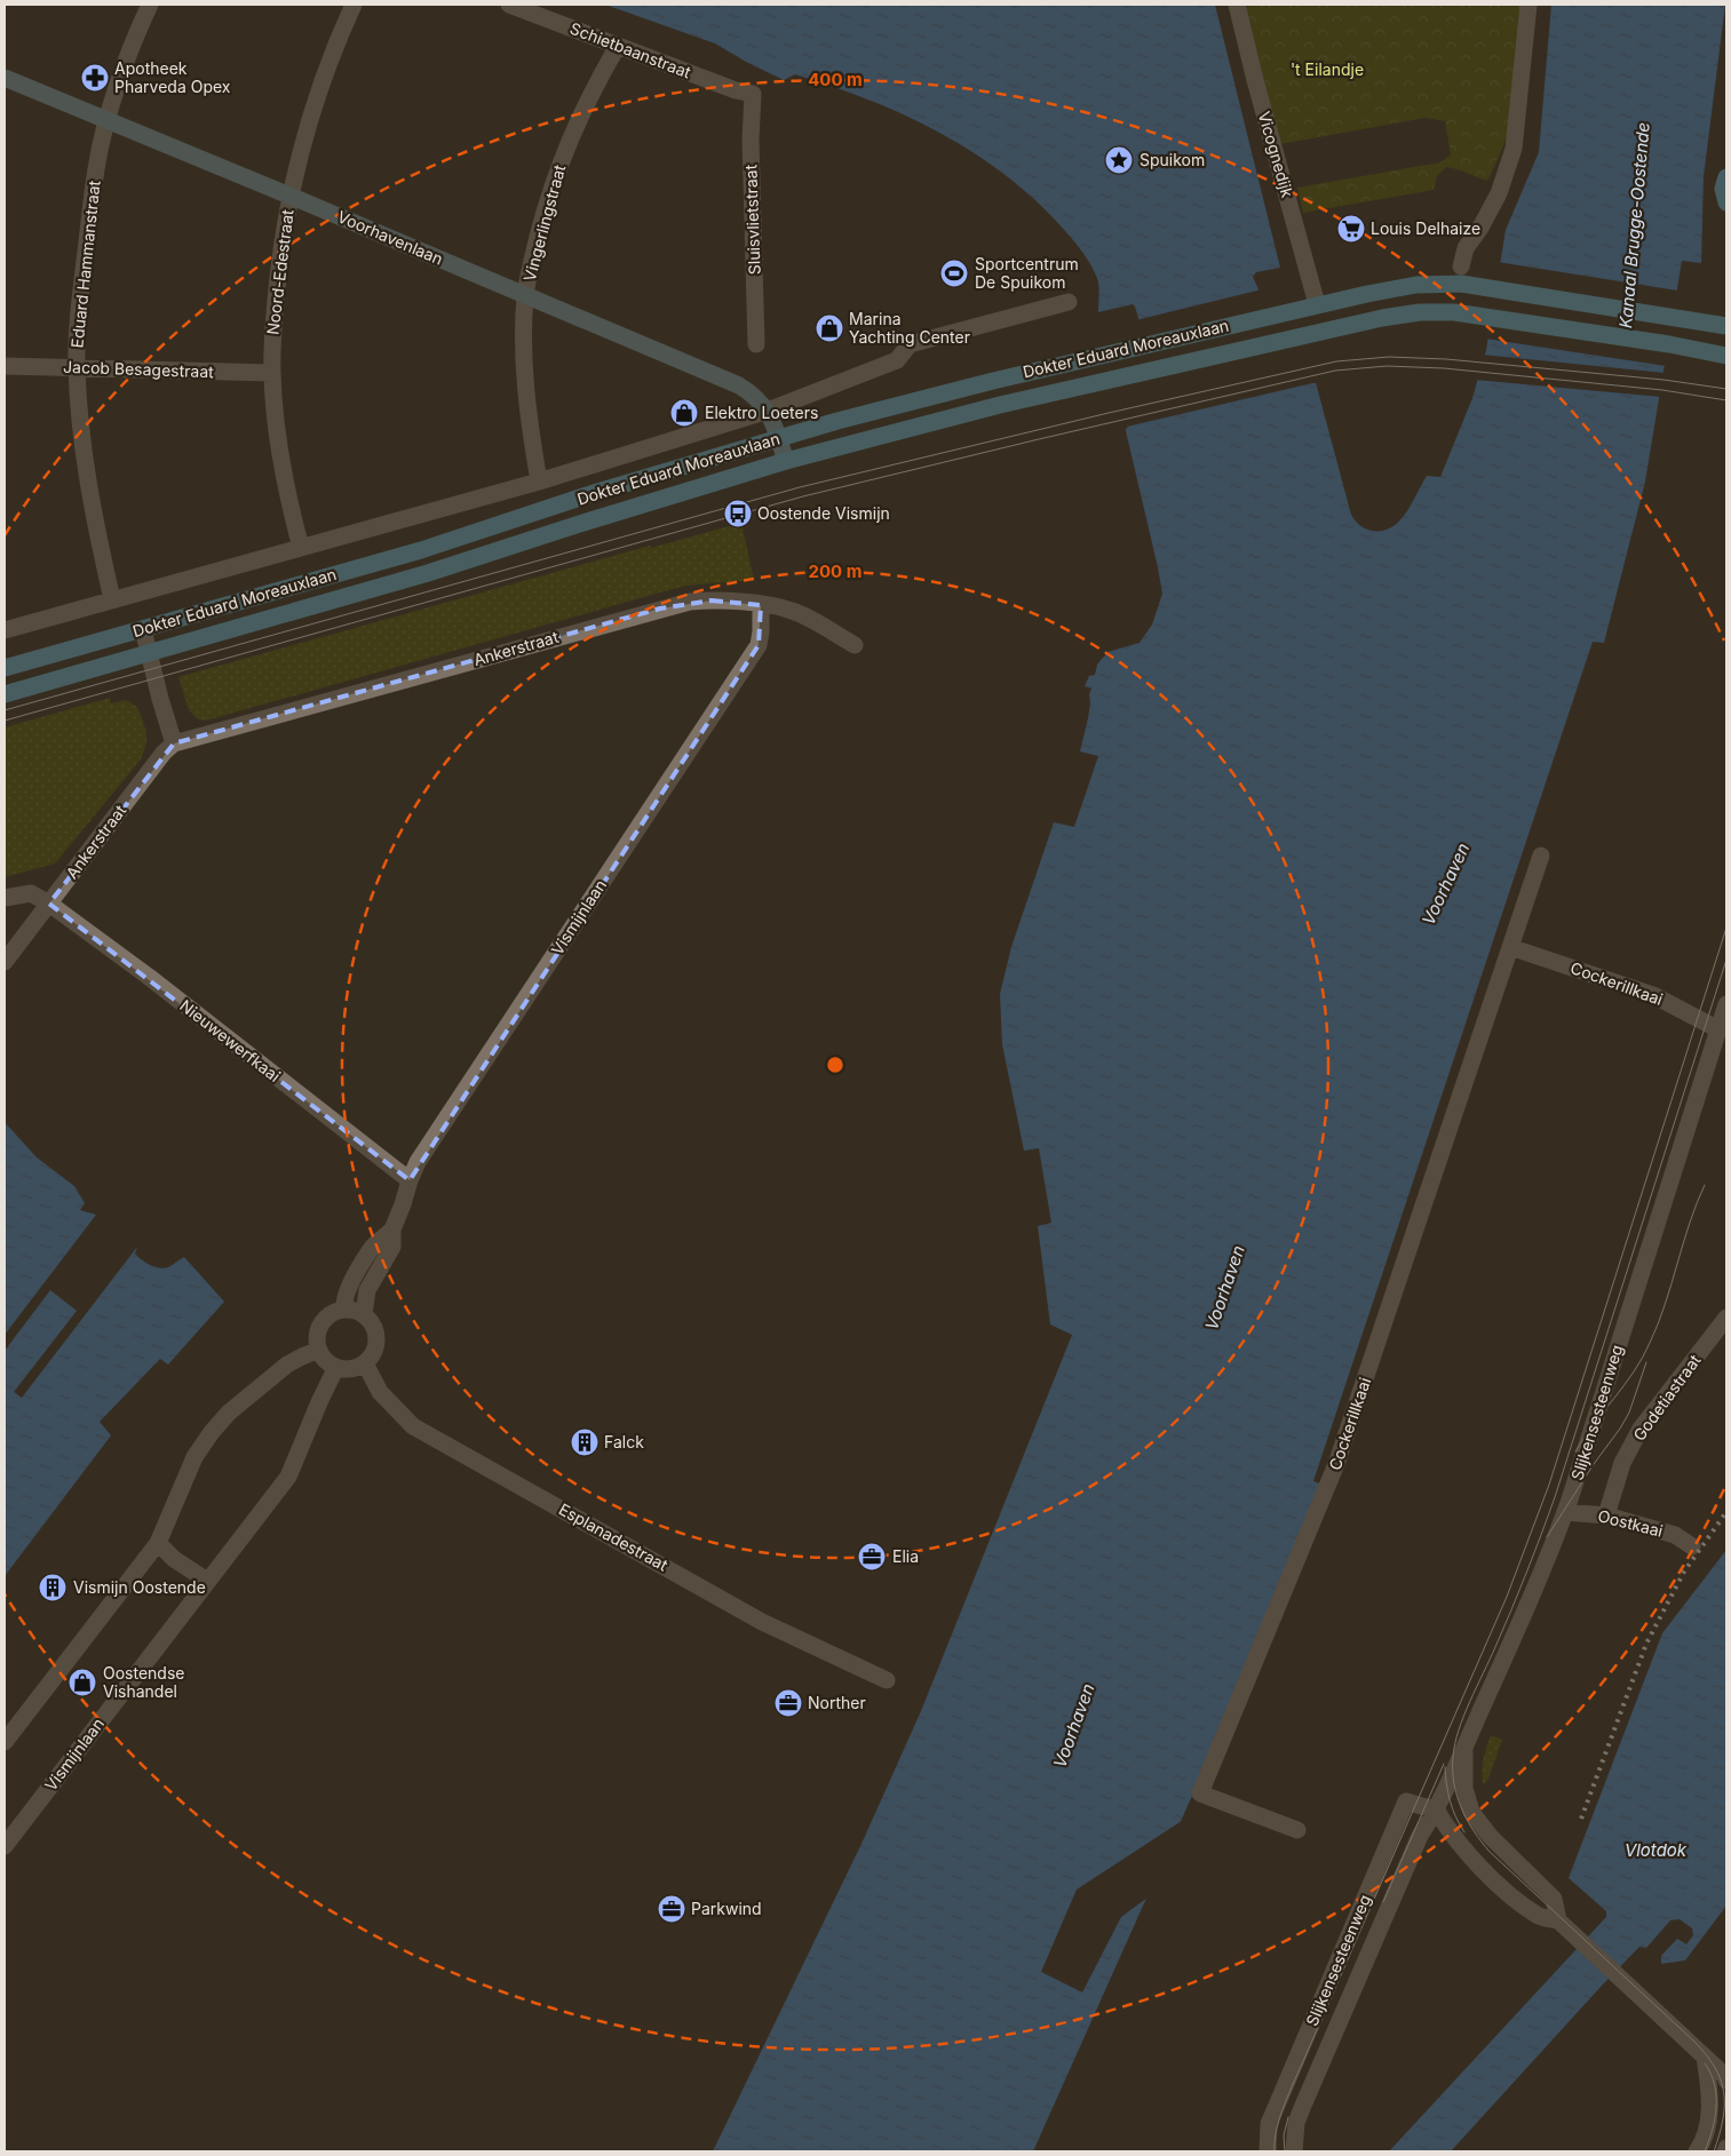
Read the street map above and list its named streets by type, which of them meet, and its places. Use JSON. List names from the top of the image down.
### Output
{
  "streets": {
    "main road": ["Dokter Eduard Moreauxlaan"],
    "street": [
      "Schietbaanstraat",
      "Vicognedijk",
      "Sluisvlietstraat",
      "Vingerlingstraat",
      "Voorhavenlaan",
      "Eduard Hammanstraat",
      "Noord-Edestraat",
      "Jacob Besagestraat",
      "Ankerstraat",
      "Vismijnlaan",
      "Cockerillkaai",
      "Nieuwewerfkaai",
      "Godetiastraat",
      "Slijkensesteenweg",
      "Oostkaai",
      "Esplanadestraat"
    ]
  },
  "crossings": [
    ["Schietbaanstraat", "Sluisvlietstraat"],
    ["Schietbaanstraat", "Vingerlingstraat"],
    ["Vicognedijk", "Dokter Eduard Moreauxlaan"],
    ["Vingerlingstraat", "Voorhavenlaan"],
    ["Vingerlingstraat", "Dokter Eduard Moreauxlaan"],
    ["Voorhavenlaan", "Eduard Hammanstraat"],
    ["Voorhavenlaan", "Noord-Edestraat"],
    ["Voorhavenlaan", "Dokter Eduard Moreauxlaan"],
    ["Eduard Hammanstraat", "Dokter Eduard Moreauxlaan"],
    ["Eduard Hammanstraat", "Jacob Besagestraat"],
    ["Noord-Edestraat", "Dokter Eduard Moreauxlaan"],
    ["Noord-Edestraat", "Jacob Besagestraat"],
    ["Ankerstraat", "Vismijnlaan"],
    ["Ankerstraat", "Nieuwewerfkaai"],
    ["Vismijnlaan", "Nieuwewerfkaai"],
    ["Vismijnlaan", "Esplanadestraat"],
    ["Cockerillkaai", "Slijkensesteenweg"],
    ["Godetiastraat", "Oostkaai"],
    ["Slijkensesteenweg", "Oostkaai"]
  ],
  "water": ["Kanaal Brugge-Oostende", "Voorhaven", "Vlotdok"],
  "parks": ["'t Eilandje"],
  "places": {
    "pharmacy": ["Apotheek Pharveda Opex"],
    "place": ["Spuikom"],
    "supermarket": ["Louis Delhaize"],
    "sports": ["Sportcentrum De Spuikom"],
    "shop": ["Marina Yachting Center", "Elektro Loeters", "Oostendse Vishandel"],
    "bus stop": ["Oostende Vismijn"],
    "building": ["Falck", "Vismijn Oostende"],
    "office": ["Elia", "Norther", "Parkwind"]
  },
  "rings": ["400 m", "200 m"]
}
